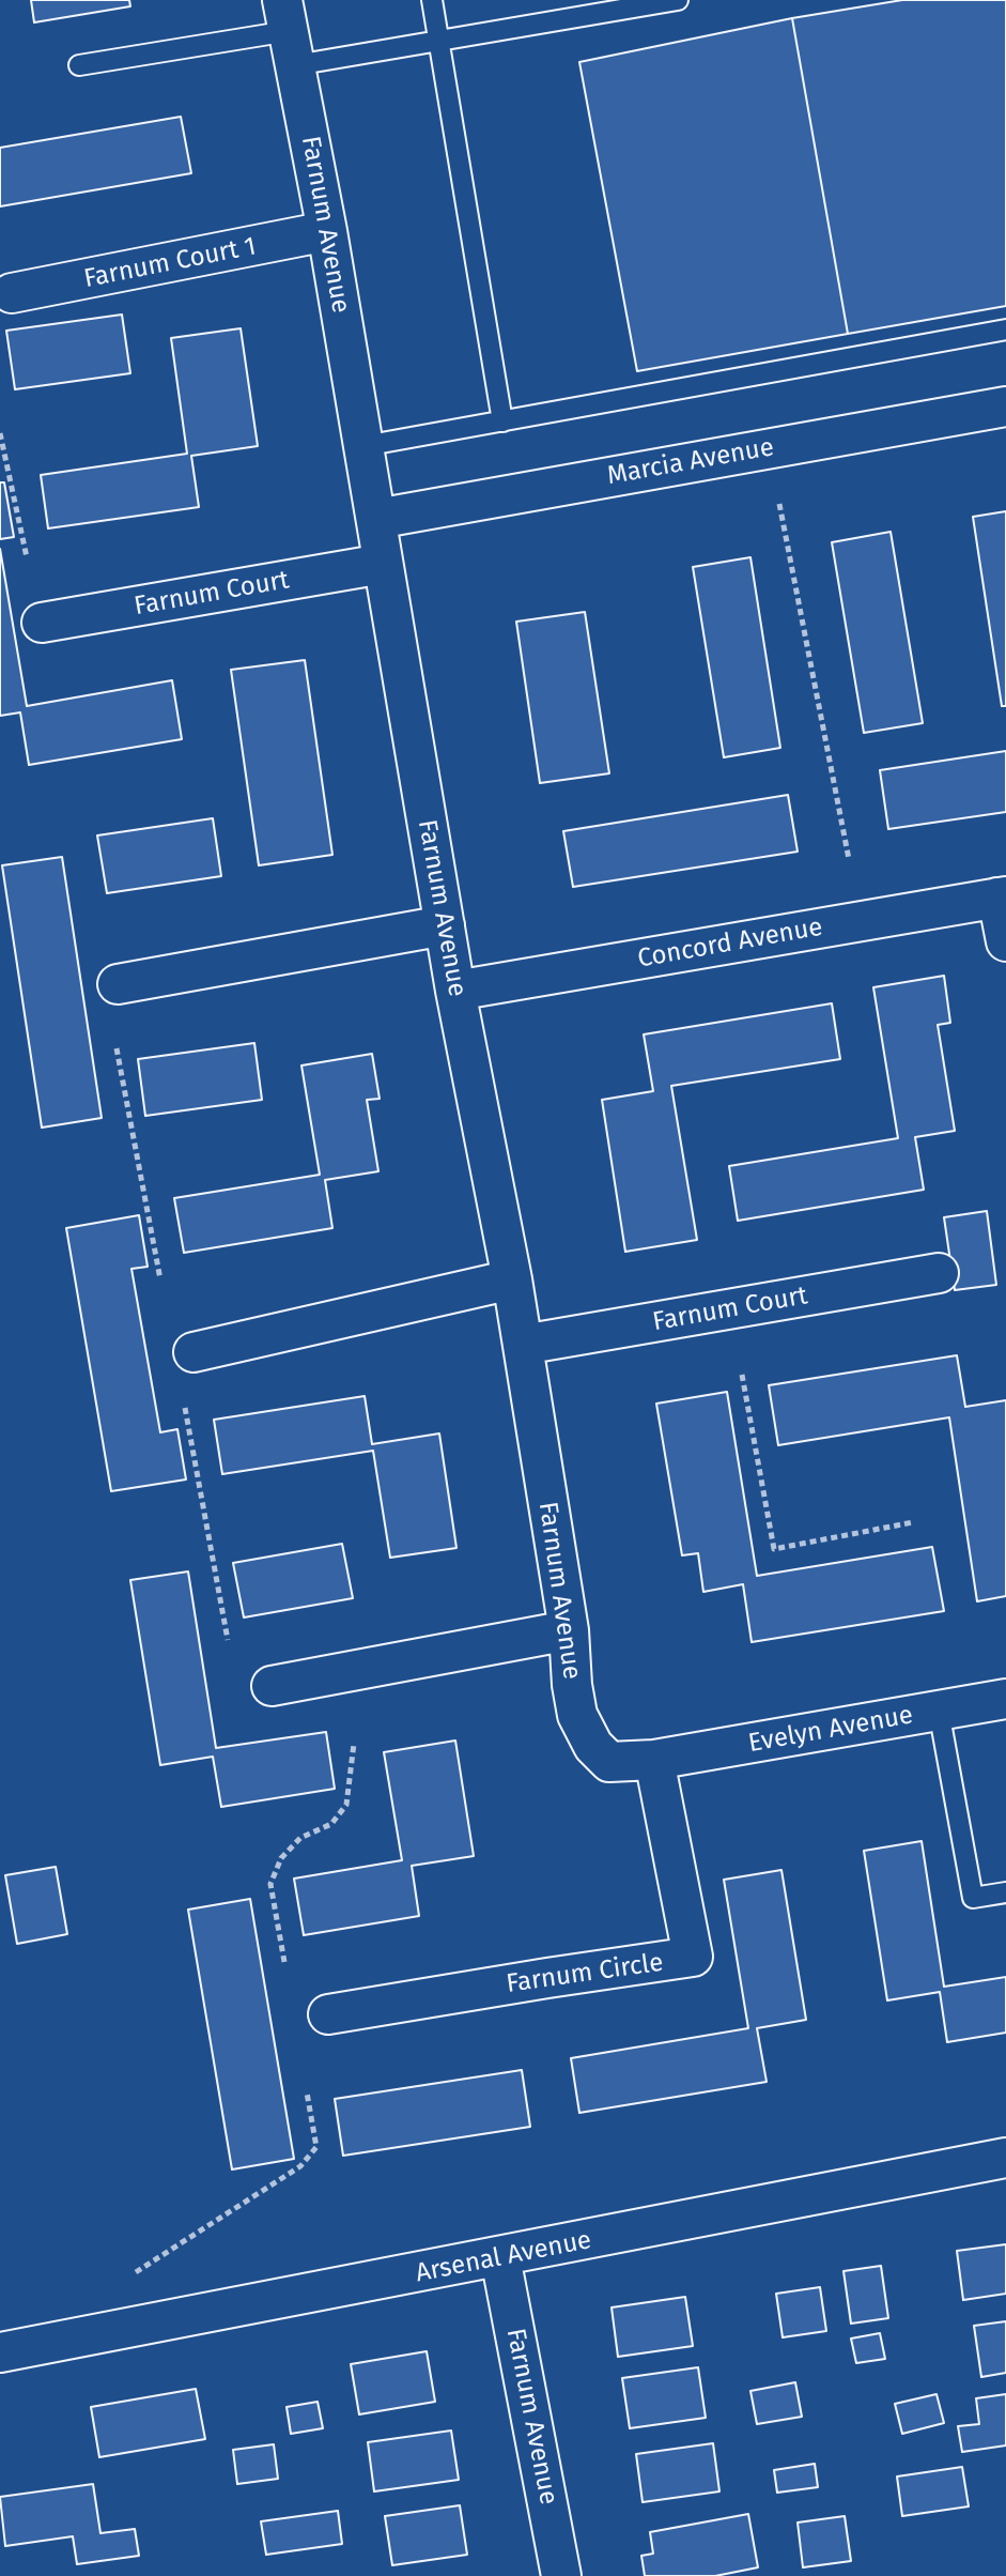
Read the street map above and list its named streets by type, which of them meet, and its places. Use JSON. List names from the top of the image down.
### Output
{
  "streets": {
    "street": [
      "Farnum Avenue",
      "Farnum Court 1",
      "Marcia Avenue",
      "Farnum Court",
      "Concord Avenue",
      "Evelyn Avenue",
      "Farnum Circle",
      "Arsenal Avenue"
    ]
  },
  "crossings": [
    ["Farnum Avenue", "Farnum Court 1"],
    ["Farnum Avenue", "Marcia Avenue"],
    ["Farnum Avenue", "Farnum Court"],
    ["Farnum Avenue", "Concord Avenue"],
    ["Farnum Avenue", "Evelyn Avenue"],
    ["Farnum Avenue", "Farnum Circle"],
    ["Farnum Avenue", "Arsenal Avenue"],
    ["Evelyn Avenue", "Farnum Circle"]
  ]
}
